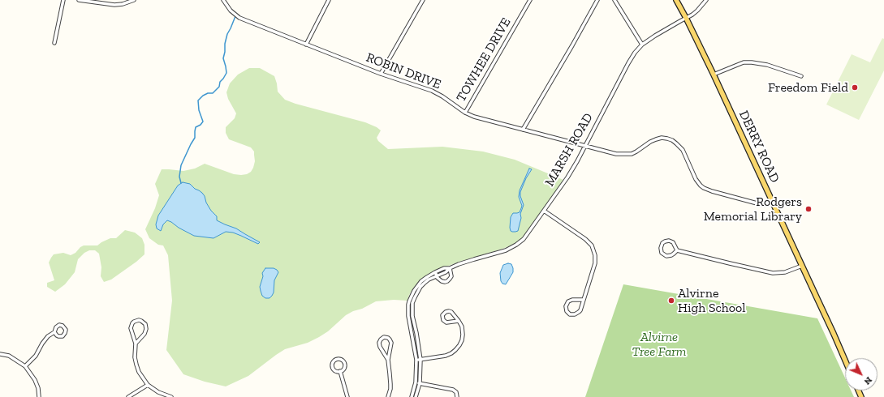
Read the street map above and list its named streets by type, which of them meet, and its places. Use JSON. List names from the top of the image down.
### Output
{
  "streets": {
    "main road": ["DERRY ROAD"],
    "street": ["TOWHEE DRIVE", "ROBIN DRIVE", "MARSH ROAD"]
  },
  "crossings": [
    ["TOWHEE DRIVE", "ROBIN DRIVE"],
    ["ROBIN DRIVE", "DERRY ROAD"],
    ["ROBIN DRIVE", "MARSH ROAD"],
    ["DERRY ROAD", "MARSH ROAD"]
  ],
  "parks": ["Alvirne Tree Farm"],
  "places": ["Freedom Field", "Rodgers Memorial Library", "Alvirne High School"],
  "north": "bottom right"
}
